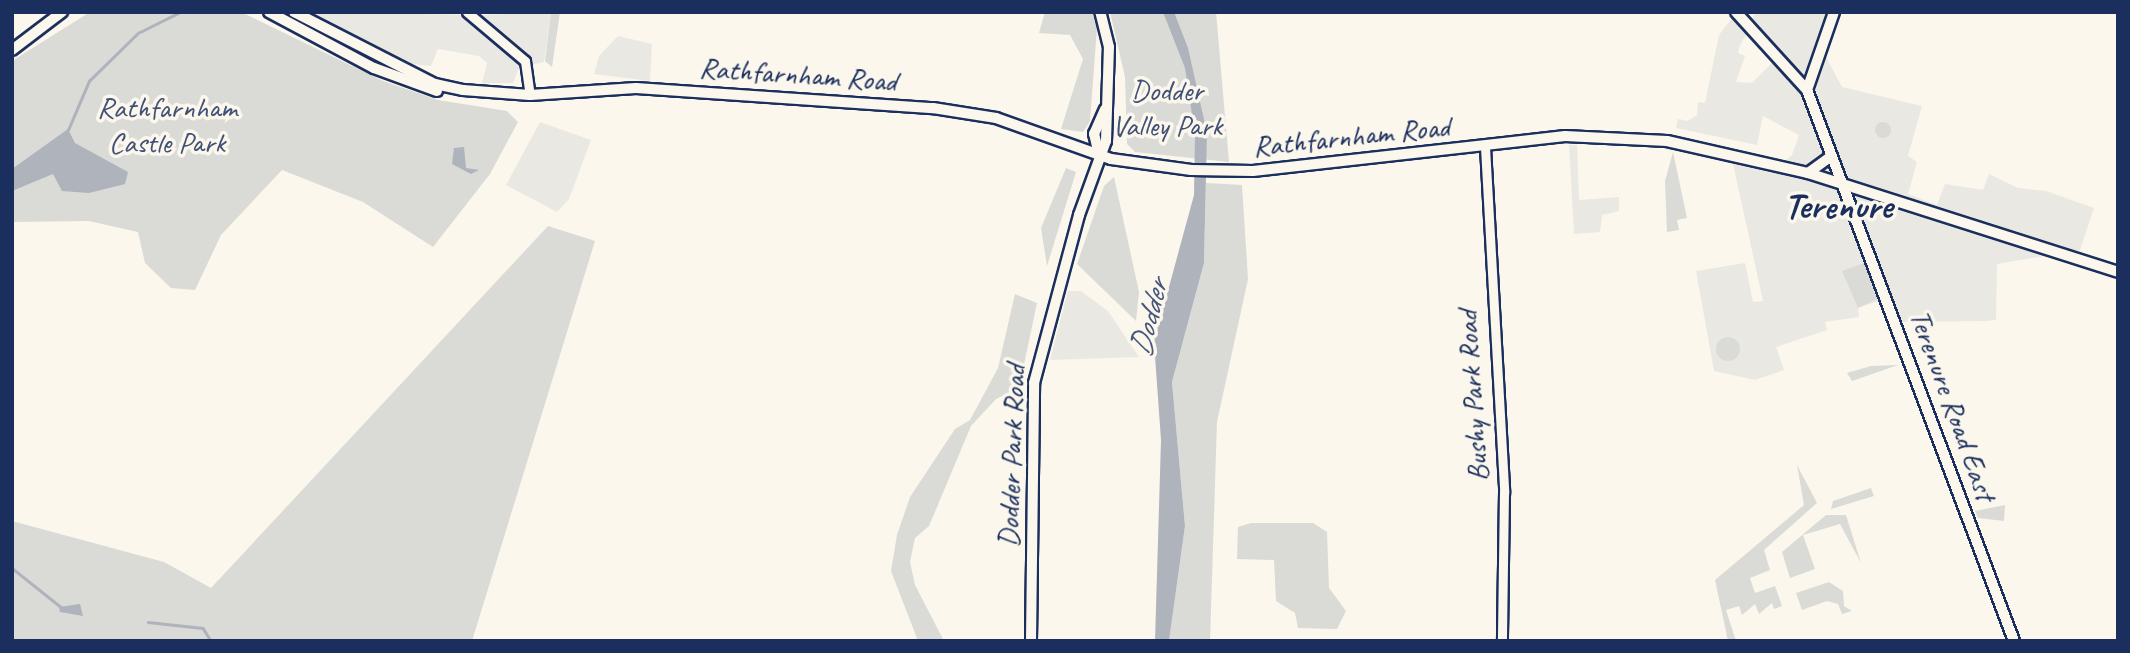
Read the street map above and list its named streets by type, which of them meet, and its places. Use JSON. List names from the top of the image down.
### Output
{
  "streets": {
    "main road": ["Rathfarnham Road", "Terenure Road East", "Dodder Park Road"],
    "street": ["Bushy Park Road"]
  },
  "crossings": [
    ["Rathfarnham Road", "Bushy Park Road"],
    ["Rathfarnham Road", "Terenure Road East"],
    ["Rathfarnham Road", "Dodder Park Road"]
  ],
  "districts": ["Terenure"],
  "water": ["Dodder"],
  "parks": ["Dodder Valley Park", "Rathfarnham Castle Park"]
}
